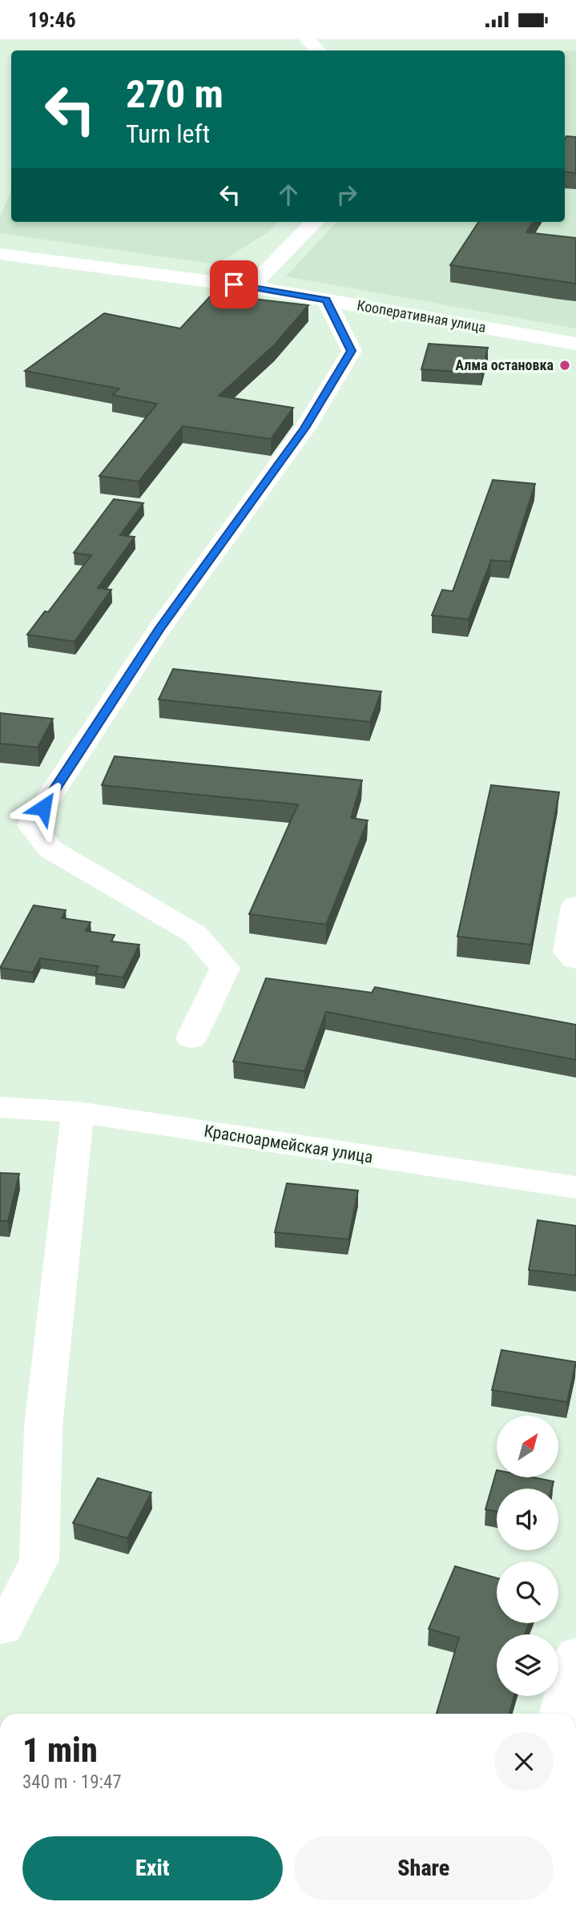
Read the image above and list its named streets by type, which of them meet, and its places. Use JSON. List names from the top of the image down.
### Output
{
  "streets": {
    "street": ["Кооперативная улица", "Красноармейская улица"]
  },
  "places": ["Алма остановка"],
  "north": "top right",
  "page": {
    "status": "19:46",
    "turn": ["270 m", "Turn left"],
    "heading": ["1 min", "340 m · 19:47"],
    "buttons": ["Exit", "Share"]
  }
}
